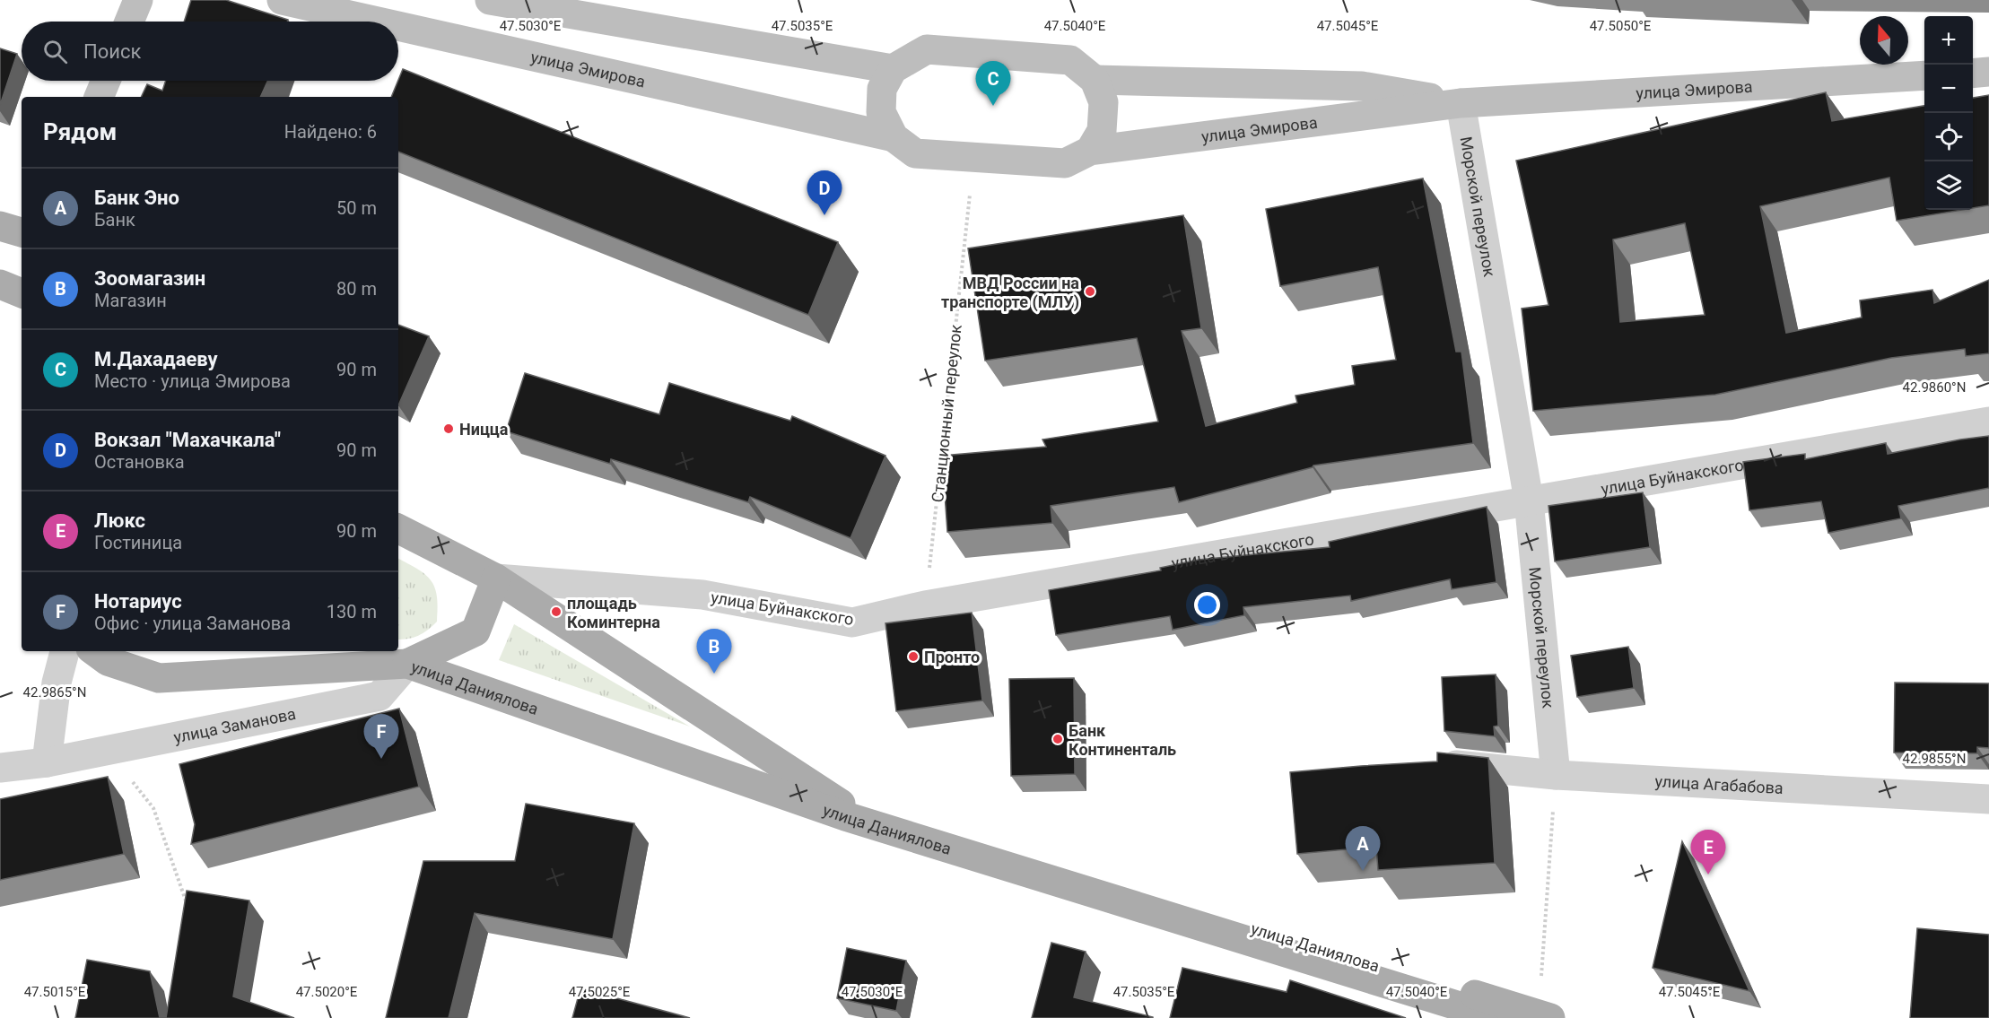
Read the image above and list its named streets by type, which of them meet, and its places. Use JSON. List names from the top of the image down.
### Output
{
  "streets": {
    "main road": ["улица Даниялова"],
    "street": [
      "улица Эмирова",
      "Морской переулок",
      "улица Буйнакского",
      "улица Заманова",
      "улица Агабабова"
    ],
    "path": ["Станционный переулок"]
  },
  "crossings": [
    ["улица Эмирова", "Морской переулок"],
    ["улица Эмирова", "Станционный переулок"],
    ["Морской переулок", "улица Буйнакского"],
    ["Морской переулок", "улица Агабабова"],
    ["Станционный переулок", "улица Буйнакского"],
    ["улица Буйнакского", "улица Даниялова"],
    ["улица Даниялова", "улица Заманова"]
  ],
  "places": [
    "МВД России на транспорте (МЛУ)",
    "Ницца",
    "площадь Коминтерна",
    "Пронто",
    "Банк Континенталь"
  ],
  "north": "top",
  "page": {
    "map_buttons": ["+", "−"],
    "search": "Поиск",
    "pins": [
      "C",
      "D",
      "B",
      "F",
      "A",
      "E"
    ],
    "heading": ["Рядом", "Найдено: 6"],
    "list": [
      {
        "mark": "A",
        "name": "Банк Эно",
        "note": "Банк",
        "value": "50 m"
      },
      {
        "mark": "B",
        "name": "Зоомагазин",
        "note": "Магазин",
        "value": "80 m"
      },
      {
        "mark": "C",
        "name": "М.Дахадаеву",
        "note": "Место · улица Эмирова",
        "value": "90 m"
      },
      {
        "mark": "D",
        "name": "Вокзал \"Махачкала\"",
        "note": "Остановка",
        "value": "90 m"
      },
      {
        "mark": "E",
        "name": "Люкс",
        "note": "Гостиница",
        "value": "90 m"
      },
      {
        "mark": "F",
        "name": "Нотариус",
        "note": "Офис · улица Заманова",
        "value": "130 m"
      }
    ]
  },
  "coordinates": [
    "47.5030°E",
    "47.5035°E",
    "47.5040°E",
    "47.5045°E",
    "47.5050°E",
    "42.9860°N",
    "42.9865°N",
    "42.9855°N",
    "47.5015°E",
    "47.5020°E",
    "47.5025°E"
  ]
}
